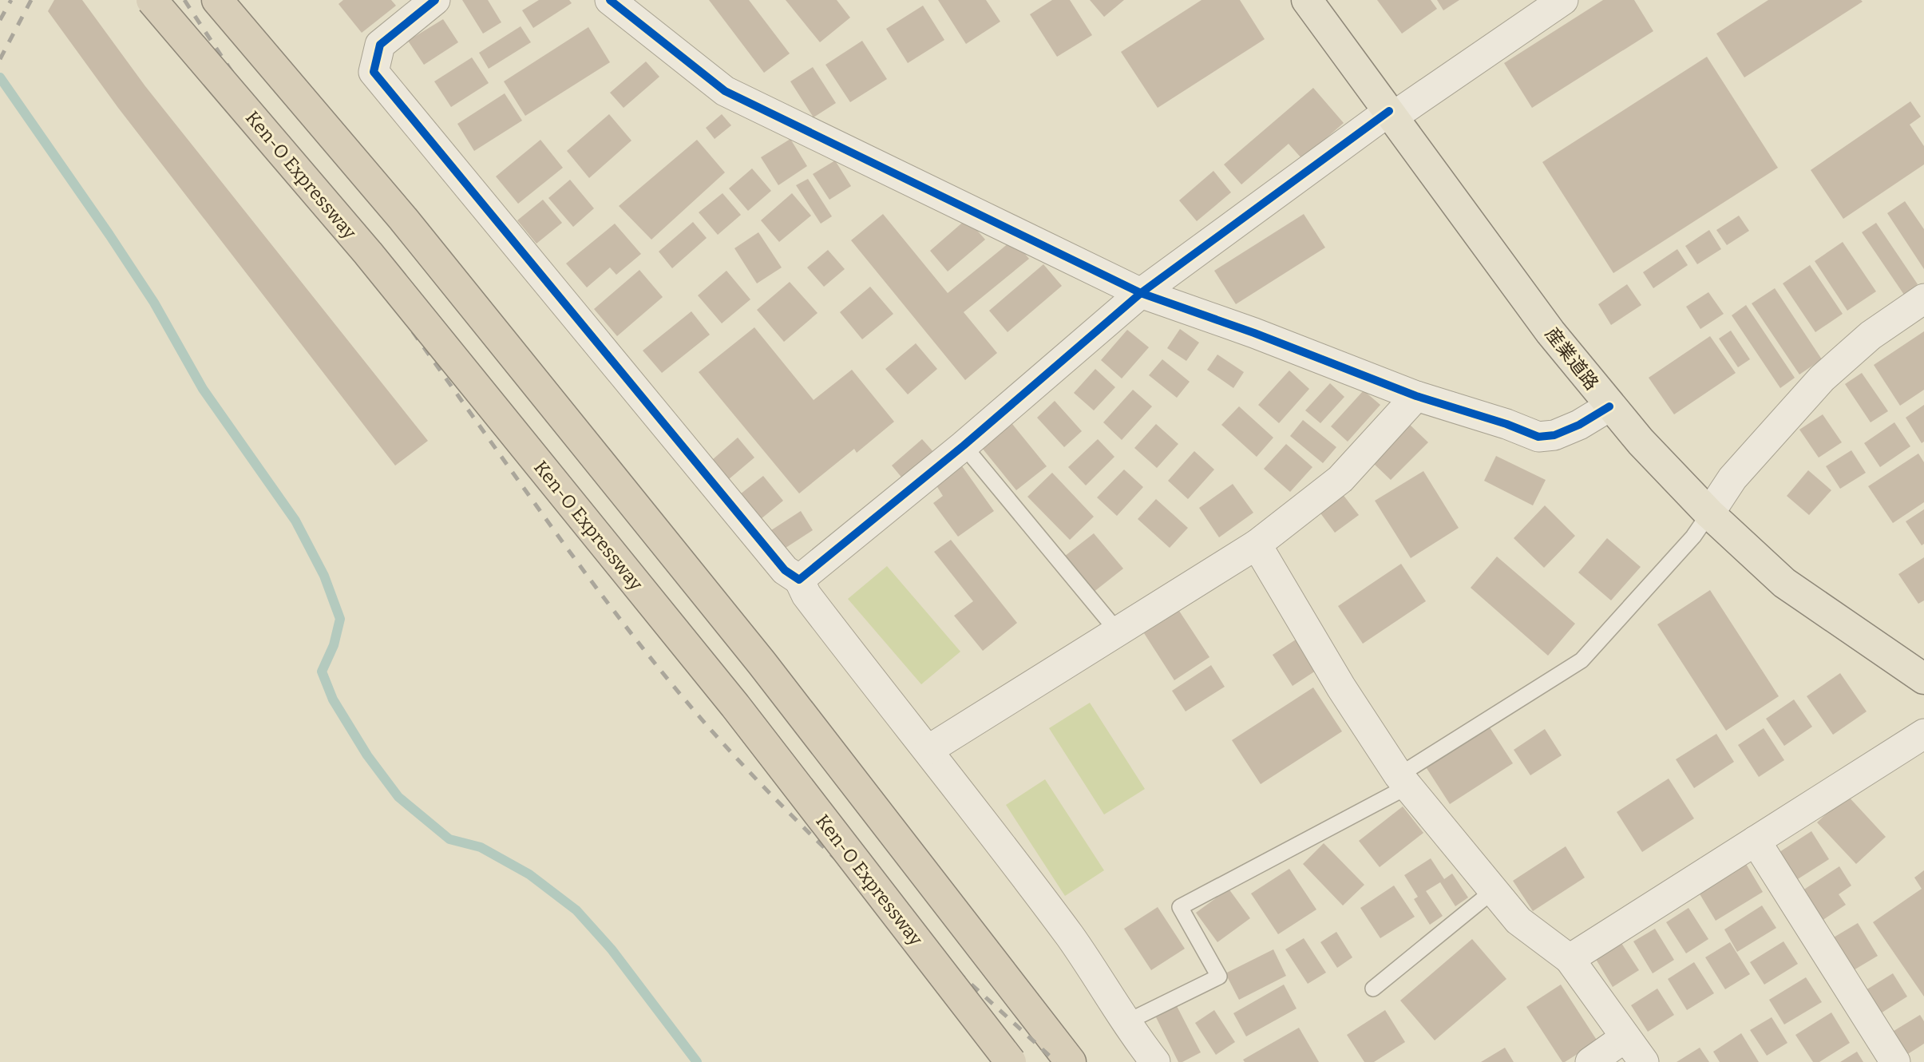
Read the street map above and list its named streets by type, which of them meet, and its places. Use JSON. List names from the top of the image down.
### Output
{
  "streets": {
    "highway": ["Ken-O Expressway"],
    "main road": ["産業道路"]
  }
}
